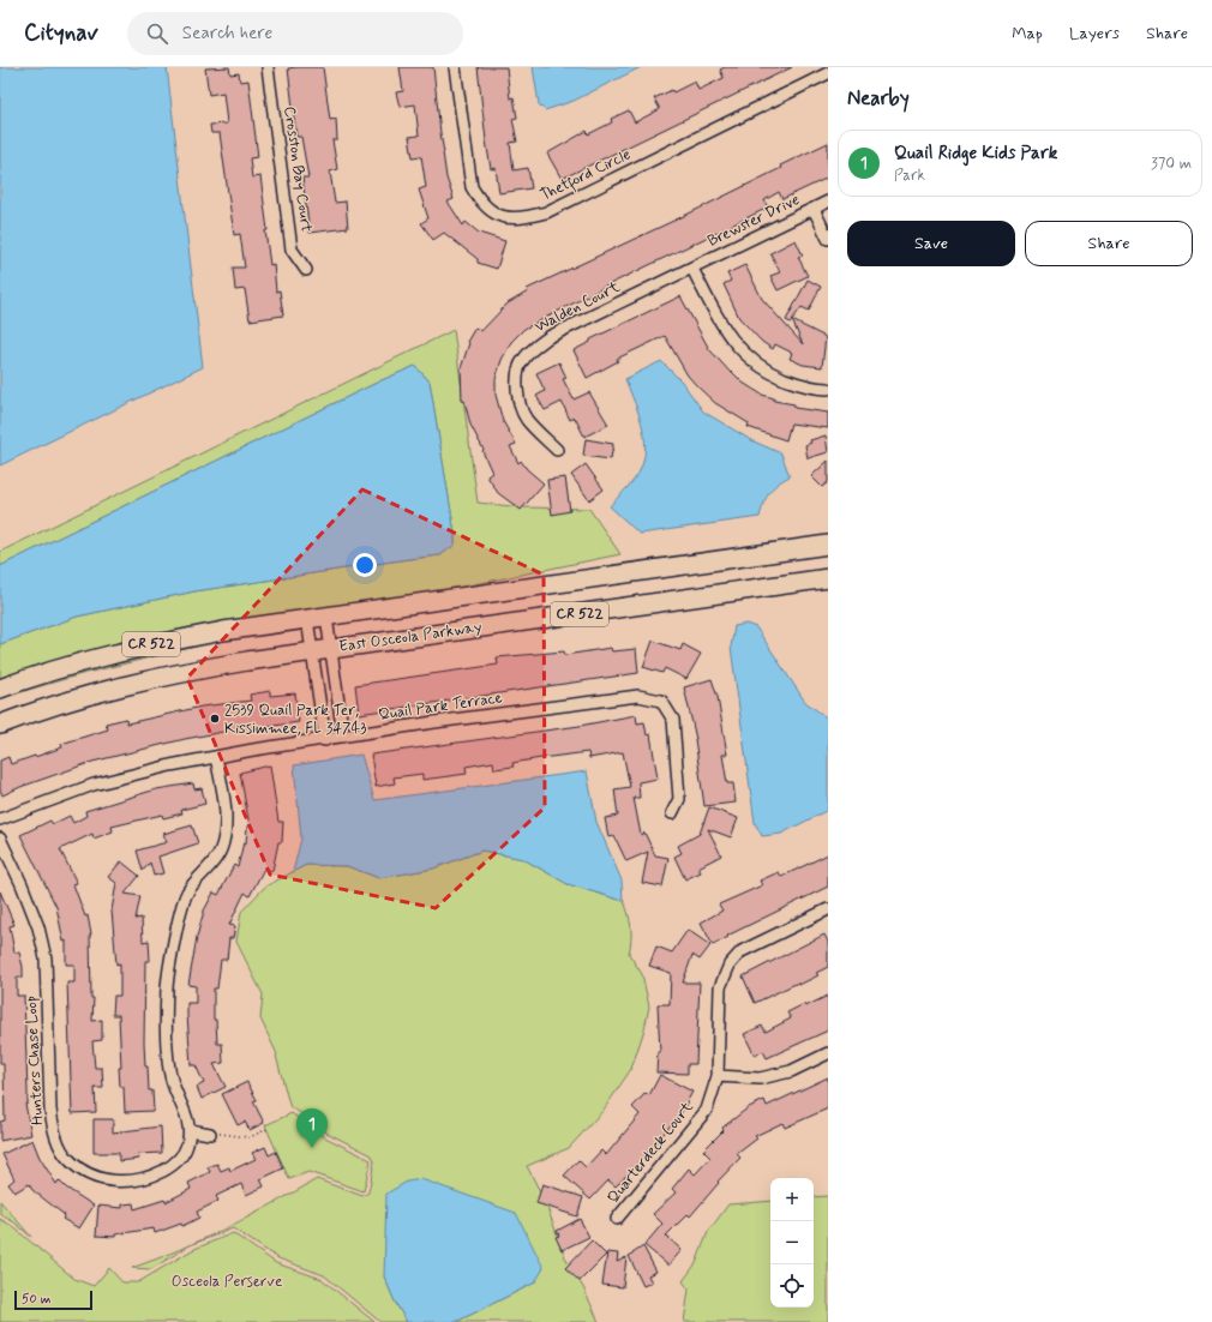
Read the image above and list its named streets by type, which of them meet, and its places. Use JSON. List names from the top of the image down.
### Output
{
  "streets": {
    "main road": ["CR 522", "East Osceola Parkway"],
    "street": [
      "Crosston Bay Court",
      "Thetford Circle",
      "Brewster Drive",
      "Walden Court",
      "Quail Park Terrace",
      "Hunters Chase Loop",
      "Quarterdeck Court"
    ]
  },
  "crossings": [
    ["Brewster Drive", "Walden Court"]
  ],
  "parks": ["Osceola Perserve"],
  "places": ["2539 Quail Park Ter, Kissimmee, FL 34743"],
  "scale_bar": "50 m",
  "page": {
    "header": "Citynav",
    "search": "Search here",
    "nav": ["Map", "Layers", "Share"],
    "heading": "Nearby",
    "list": [
      {
        "mark": "1",
        "name": "Quail Ridge Kids Park",
        "note": "Park",
        "value": "370 m"
      }
    ],
    "buttons": ["Save", "Share"],
    "pins": "1",
    "map_buttons": ["+", "−"],
    "scale": "50 m"
  }
}
